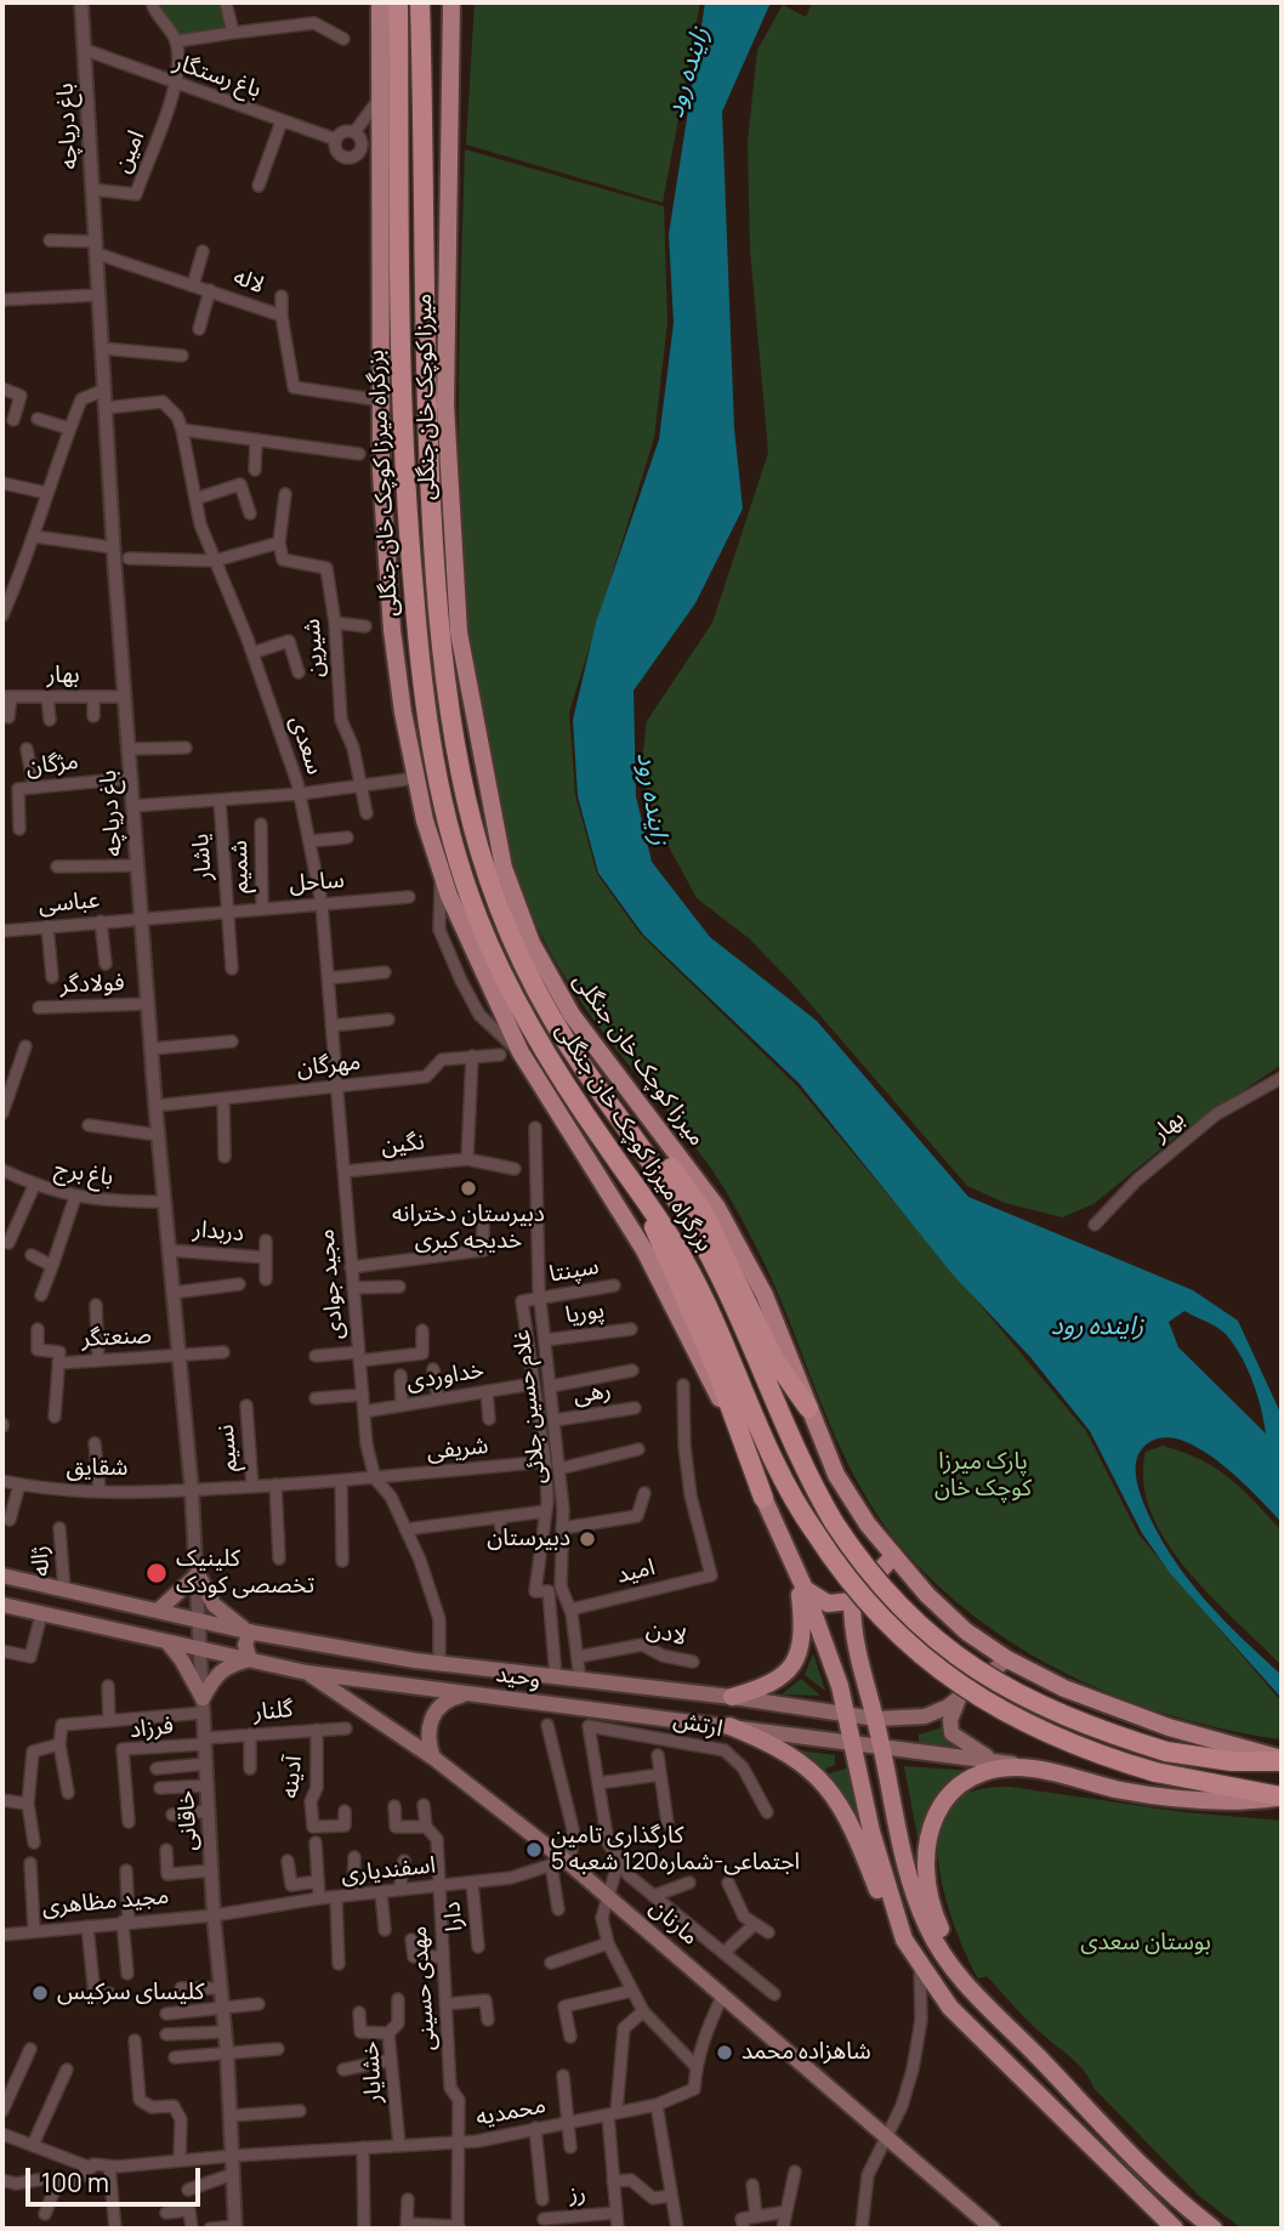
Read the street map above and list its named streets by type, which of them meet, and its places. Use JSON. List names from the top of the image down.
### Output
{
  "streets": {
    "highway": ["بزرگراه میرزا کوچک خان جنگلی"],
    "main road": ["میرزا کوچک خان جنگلی", "وحید", "مارنان"],
    "street": [
      "باغ رستگار",
      "باغ دریاچه",
      "امین",
      "لاله",
      "شیرین",
      "بهار",
      "سعدی",
      "مژگان",
      "یاشار",
      "شمیم",
      "ساحل",
      "عباسی",
      "فولادگر",
      "مهرگان",
      "نگین",
      "باغ برج",
      "دربدار",
      "سپنتا",
      "مجید جوادی",
      "پوریا",
      "صنعتگر",
      "خداوردی",
      "رهی",
      "غلام حسین جلائی",
      "نسیم",
      "شریفی",
      "شقایق",
      "ژاله",
      "امید",
      "لادن",
      "گلنار",
      "ارتش",
      "فرزاد",
      "آدینه",
      "خاقانی",
      "اسفندیاری",
      "مجید مظاهری",
      "دارا",
      "مهدی حسینی",
      "خشایار",
      "محمدیه",
      "رز"
    ]
  },
  "crossings": [
    ["باغ رستگار", "باغ دریاچه"],
    ["باغ رستگار", "امین"],
    ["باغ رستگار", "میرزا کوچک خان جنگلی"],
    ["باغ دریاچه", "امین"],
    ["باغ دریاچه", "لاله"],
    ["باغ دریاچه", "بهار"],
    ["باغ دریاچه", "مژگان"],
    ["باغ دریاچه", "ساحل"],
    ["باغ دریاچه", "عباسی"],
    ["باغ دریاچه", "فولادگر"],
    ["باغ دریاچه", "مهرگان"],
    ["باغ دریاچه", "باغ برج"],
    ["باغ دریاچه", "دربدار"],
    ["باغ دریاچه", "صنعتگر"],
    ["باغ دریاچه", "شقایق"],
    ["باغ دریاچه", "وحید"],
    ["باغ دریاچه", "خاقانی"],
    ["لاله", "میرزا کوچک خان جنگلی"],
    ["میرزا کوچک خان جنگلی", "بزرگراه میرزا کوچک خان جنگلی"],
    ["میرزا کوچک خان جنگلی", "وحید"],
    ["سعدی", "ساحل"],
    ["سعدی", "مهرگان"],
    ["سعدی", "مجید جوادی"],
    ["یاشار", "ساحل"],
    ["شمیم", "ساحل"],
    ["ساحل", "عباسی"],
    ["مهرگان", "مجید جوادی"],
    ["نگین", "مجید جوادی"],
    ["سپنتا", "پوریا"],
    ["سپنتا", "غلام حسین جلائی"],
    ["مجید جوادی", "خداوردی"],
    ["مجید جوادی", "شریفی"],
    ["مجید جوادی", "وحید"],
    ["پوریا", "غلام حسین جلائی"],
    ["رهی", "غلام حسین جلائی"],
    ["غلام حسین جلائی", "امید"],
    ["غلام حسین جلائی", "لادن"],
    ["غلام حسین جلائی", "وحید"],
    ["ژاله", "وحید"],
    ["وحید", "خاقانی"],
    ["وحید", "مارنان"],
    ["گلنار", "فرزاد"],
    ["گلنار", "آدینه"],
    ["گلنار", "خاقانی"],
    ["فرزاد", "خاقانی"],
    ["خاقانی", "اسفندیاری"],
    ["خاقانی", "مجید مظاهری"],
    ["خاقانی", "محمدیه"],
    ["اسفندیاری", "مجید مظاهری"],
    ["اسفندیاری", "دارا"],
    ["اسفندیاری", "مارنان"],
    ["اسفندیاری", "مهدی حسینی"],
    ["مارنان", "محمدیه"],
    ["مهدی حسینی", "محمدیه"],
    ["خشایار", "محمدیه"]
  ],
  "water": ["زاینده رود"],
  "parks": ["پارک میرزا کوچک خان", "بوستان سعدی"],
  "places": [
    "دبیرستان دخترانه خدیجه کبری",
    "دبیرستان",
    "کلینیک تخصصی کودک",
    "کارگذاری تامین اجتماعی-شماره120 شعبه 5",
    "کلیسای سرکیس",
    "شاهزاده محمد"
  ],
  "scale_bar": "100 m"
}
